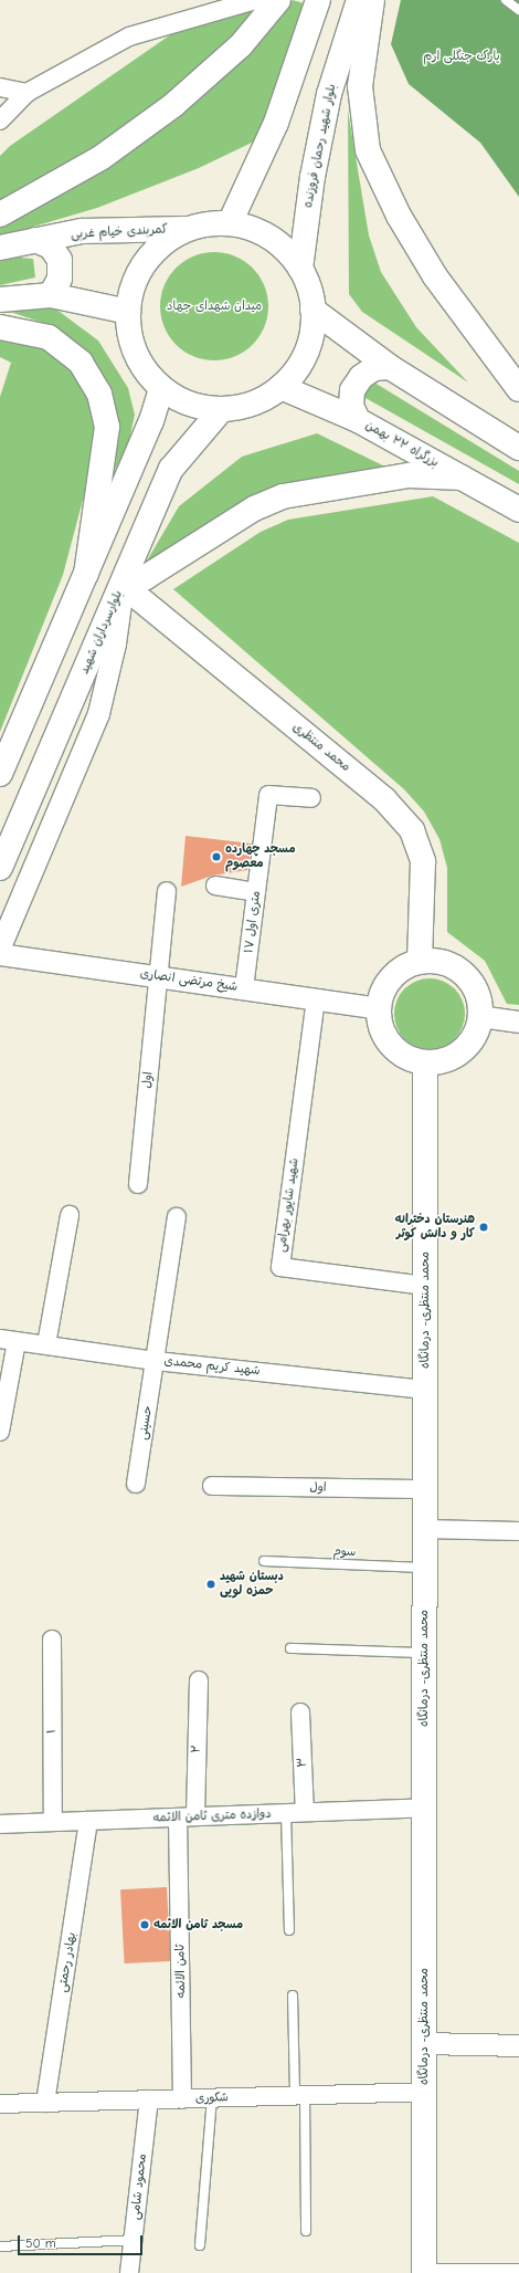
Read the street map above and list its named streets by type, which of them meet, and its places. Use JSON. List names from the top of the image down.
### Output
{
  "streets": {
    "main road": [
      "بلوار شهید رحمان فروزنده",
      "کمربندی خیام غربی",
      "بزرگراه ۲۲ بهمن",
      "بلوارسرداران شهید",
      "محمد منتظری",
      "محمد منتظری- درمانگاه"
    ],
    "street": [
      "۱۷ متری اول",
      "شیخ مرتضی انصاری",
      "اول",
      "شهید شاپور بهرامی",
      "شهید کریم محمدی",
      "حسینی",
      "۱",
      "۲",
      "۳",
      "دوازده متری ثامن الائمه",
      "بهادر رحمتی",
      "ثامن الائمه",
      "شکوری",
      "محمود شامی"
    ],
    "lane": ["سوم"]
  },
  "crossings": [
    ["بلوارسرداران شهید", "محمد منتظری"],
    ["محمد منتظری", "شیخ مرتضی انصاری"],
    ["محمد منتظری", "محمد منتظری- درمانگاه"],
    ["۱۷ متری اول", "شیخ مرتضی انصاری"],
    ["شیخ مرتضی انصاری", "اول"],
    ["شیخ مرتضی انصاری", "شهید شاپور بهرامی"],
    ["شیخ مرتضی انصاری", "محمد منتظری- درمانگاه"],
    ["اول", "محمد منتظری- درمانگاه"],
    ["شهید شاپور بهرامی", "محمد منتظری- درمانگاه"],
    ["محمد منتظری- درمانگاه", "شهید کریم محمدی"],
    ["محمد منتظری- درمانگاه", "سوم"],
    ["محمد منتظری- درمانگاه", "دوازده متری ثامن الائمه"],
    ["محمد منتظری- درمانگاه", "شکوری"],
    ["شهید کریم محمدی", "حسینی"],
    ["۱", "دوازده متری ثامن الائمه"],
    ["۲", "دوازده متری ثامن الائمه"],
    ["۲", "ثامن الائمه"],
    ["۳", "دوازده متری ثامن الائمه"],
    ["دوازده متری ثامن الائمه", "بهادر رحمتی"],
    ["دوازده متری ثامن الائمه", "ثامن الائمه"],
    ["بهادر رحمتی", "شکوری"],
    ["ثامن الائمه", "شکوری"],
    ["شکوری", "محمود شامی"]
  ],
  "parks": ["پارک جنگلی ارم", "میدان شهدای جهاد"],
  "places": [
    "مسجد چهارده معصوم",
    "هنرستان دخترانه کار و دانش کوثر",
    "دبستان شهید حمزه لویی",
    "مسجد ثامن الائمه"
  ],
  "scale_bar": "50 m"
}
